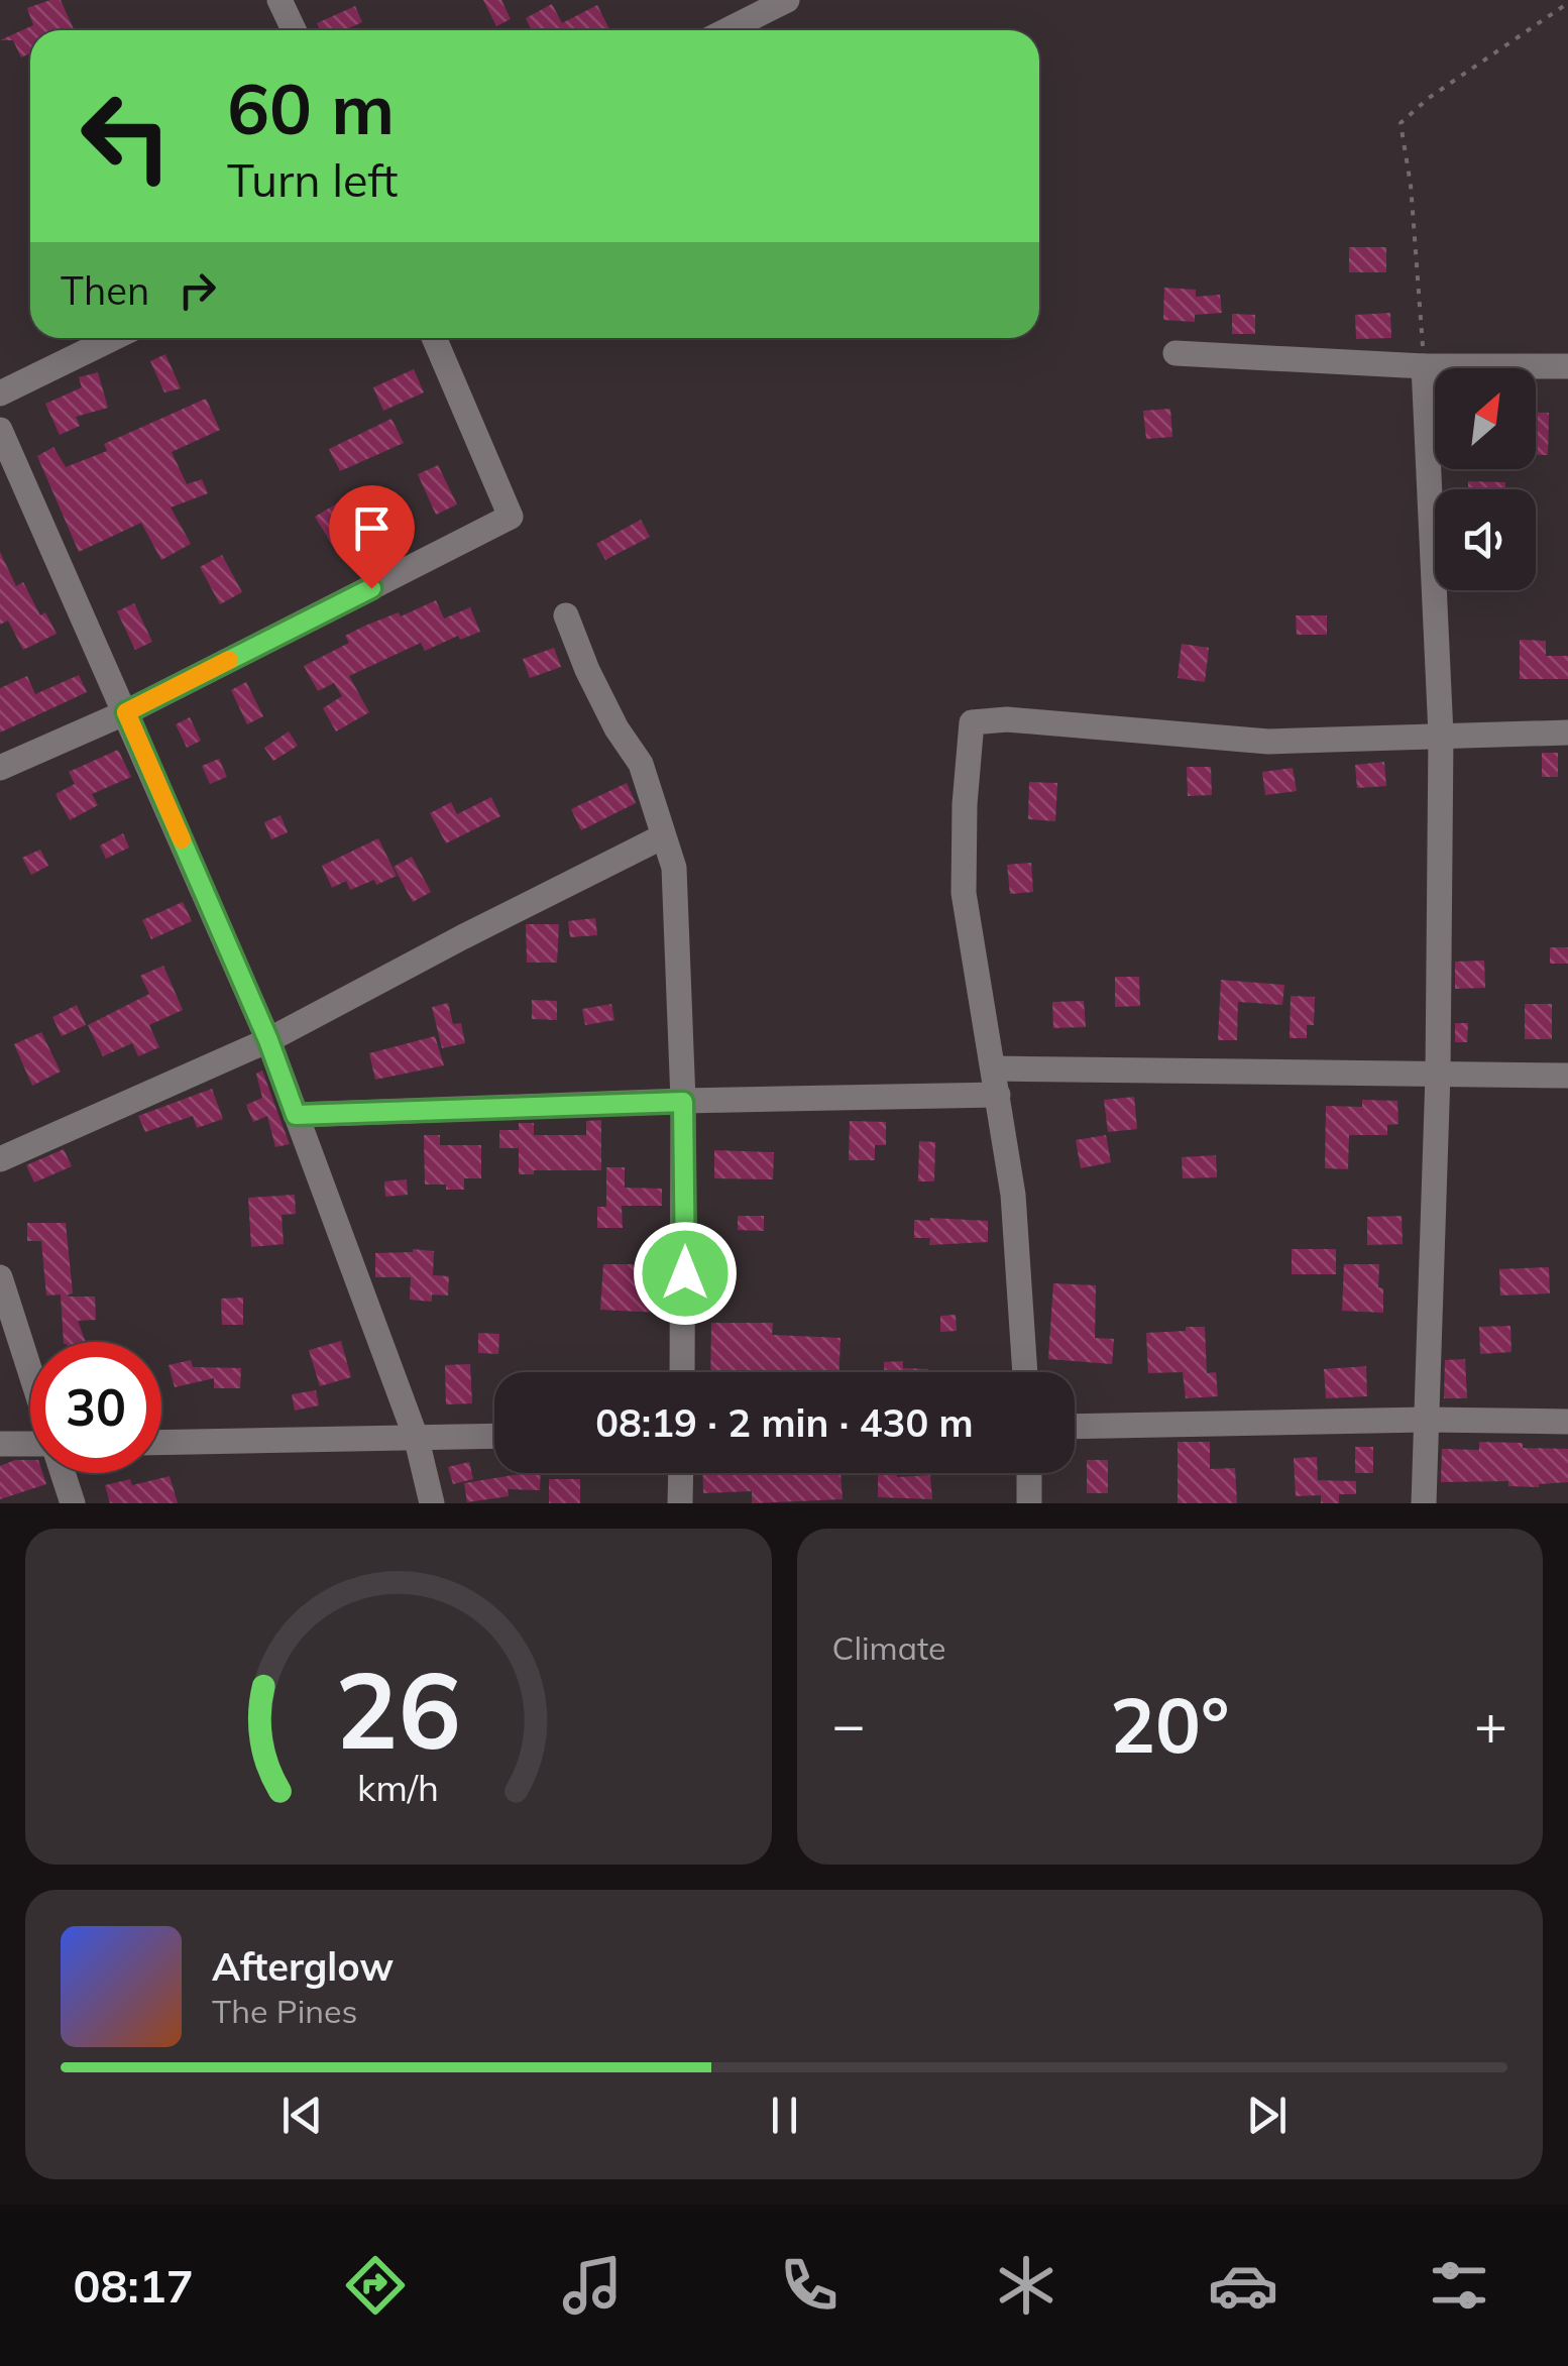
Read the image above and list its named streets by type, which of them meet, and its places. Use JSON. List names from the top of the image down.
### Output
{
  "north": "top right",
  "page": {
    "turn": ["60 m", "Turn left"],
    "then": "Then",
    "limit": "30",
    "trip": "08:19 · 2 min · 430 m",
    "tile": "Climate",
    "heat": ["−", "20°", "+"],
    "song": ["Afterglow", "The Pines"],
    "tabs": "08:17",
    "gauge": ["26", "km/h"]
  }
}
